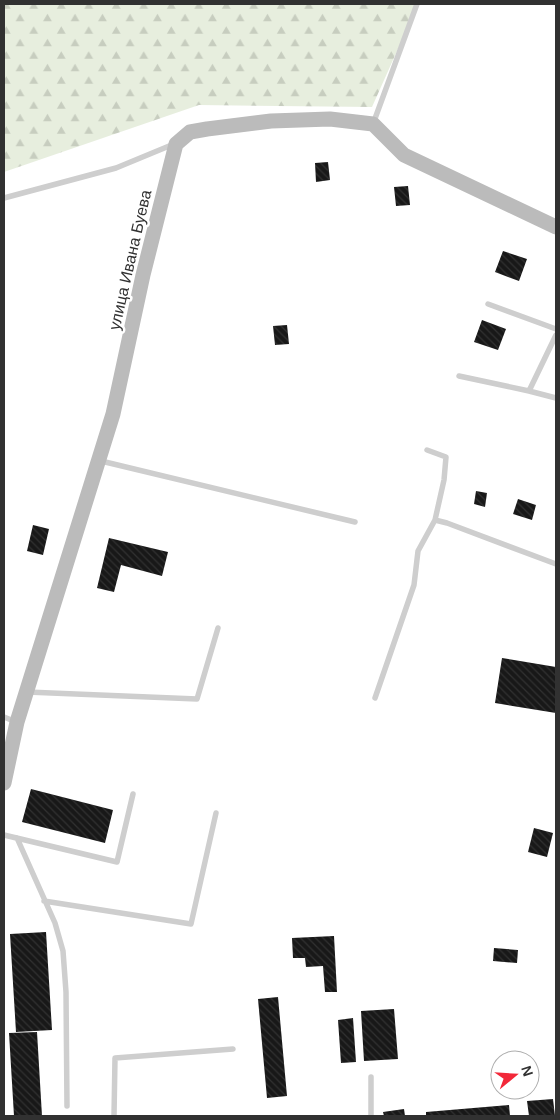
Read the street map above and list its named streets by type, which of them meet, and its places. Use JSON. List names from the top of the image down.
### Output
{
  "streets": {
    "street": ["улица Ивана Буева"]
  },
  "north": "right"
}
